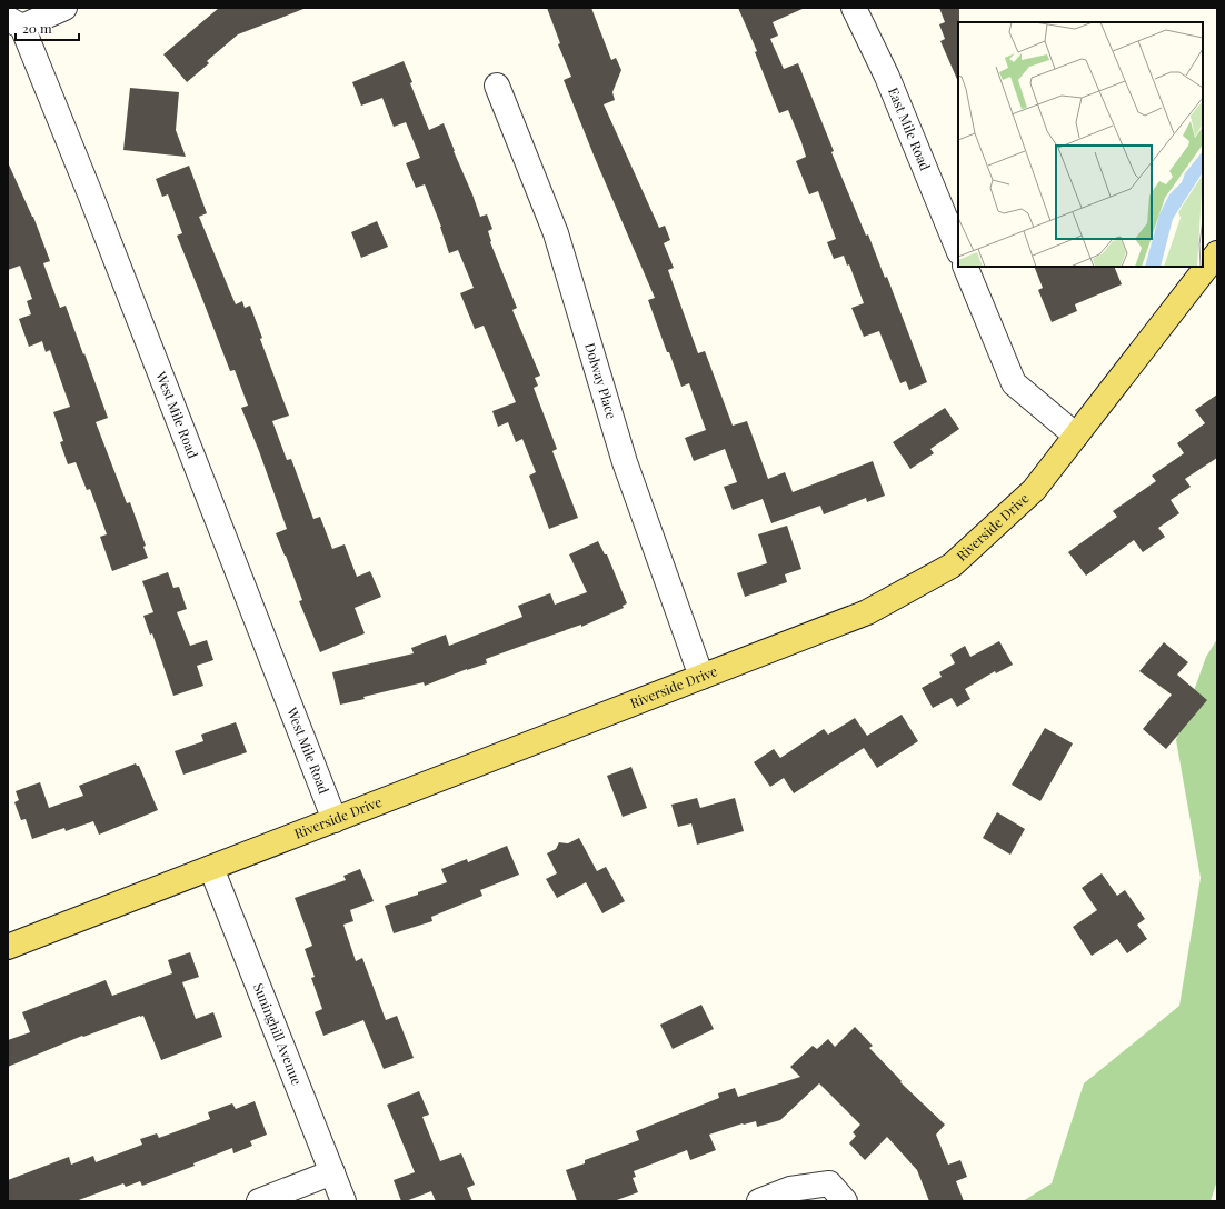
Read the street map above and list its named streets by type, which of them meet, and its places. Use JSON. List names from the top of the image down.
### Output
{
  "streets": {
    "main road": ["Riverside Drive"],
    "street": [
      "East Mile Road",
      "Dolway Place",
      "West Mile Road",
      "Suninghill Avenue"
    ]
  },
  "crossings": [
    ["Dolway Place", "Riverside Drive"],
    ["West Mile Road", "Riverside Drive"],
    ["Riverside Drive", "Suninghill Avenue"]
  ],
  "scale_bar": "20 m"
}
